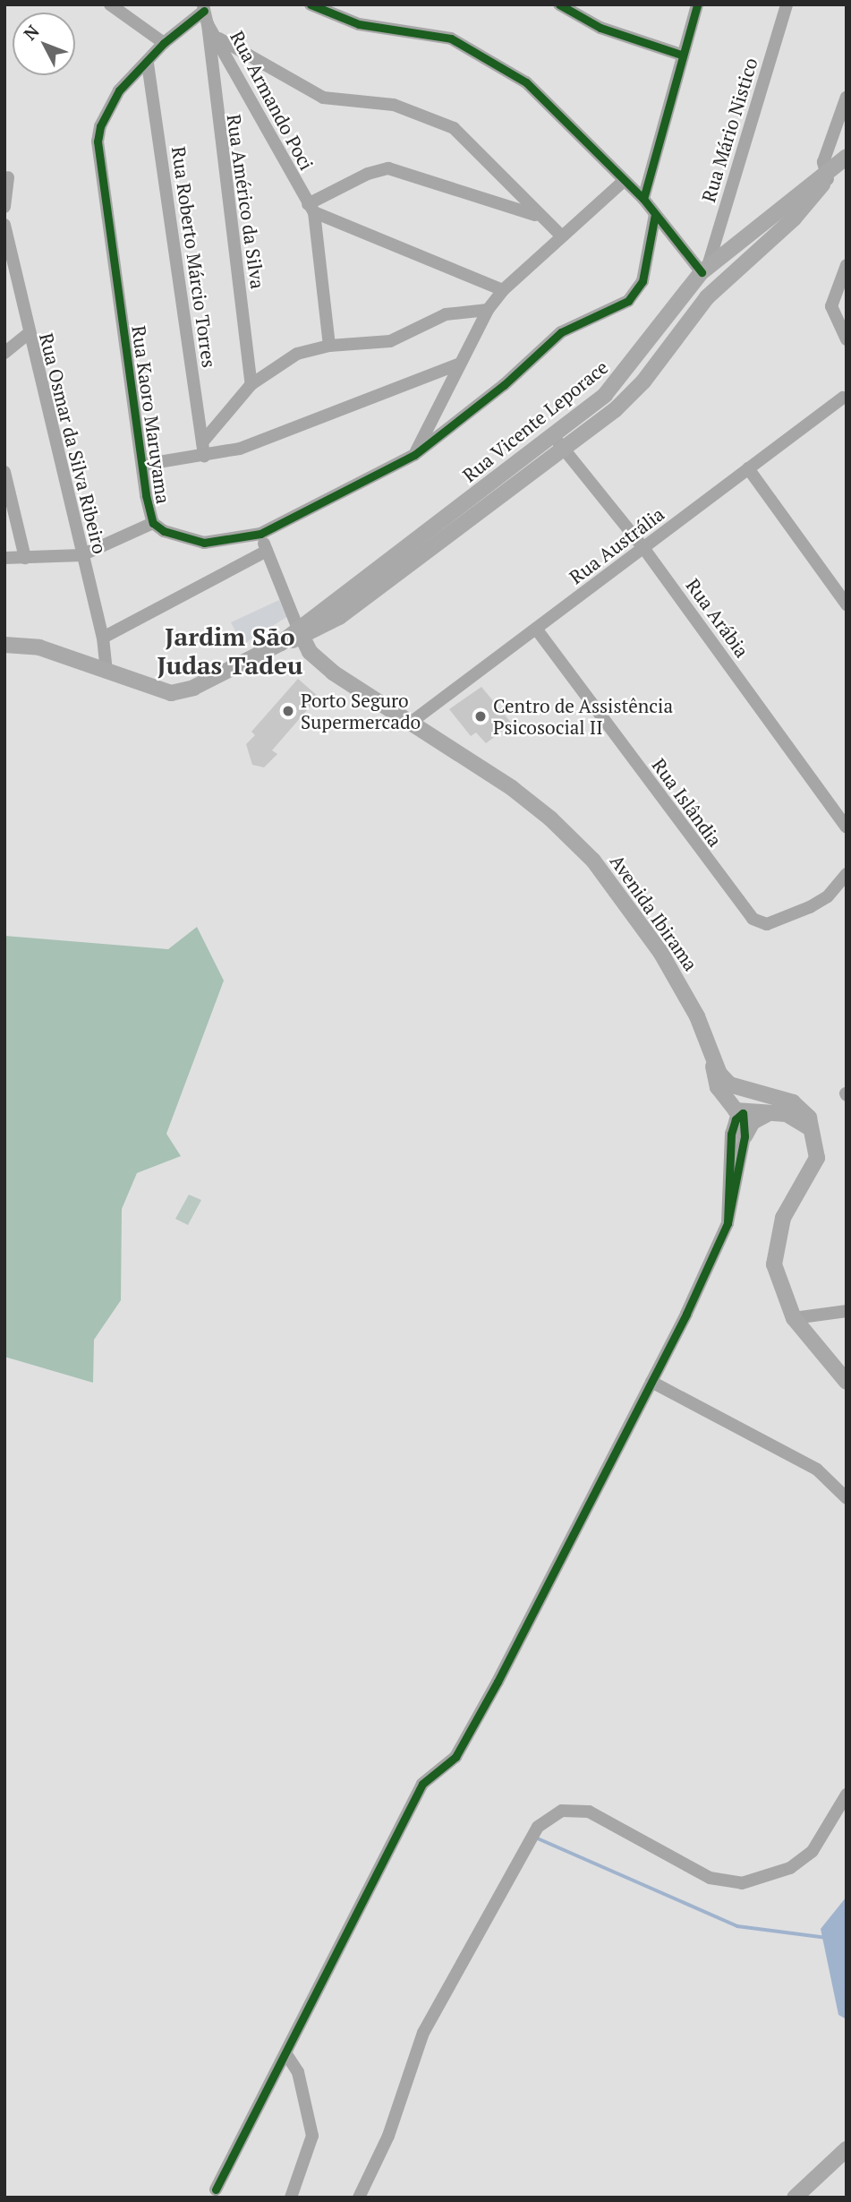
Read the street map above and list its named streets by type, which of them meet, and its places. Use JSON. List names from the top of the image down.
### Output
{
  "streets": {
    "main road": ["Rua Vicente Leporace", "Avenida Ibirama"],
    "street": [
      "Rua Armando Poci",
      "Rua Mário Nistico",
      "Rua Américo da Silva",
      "Rua Roberto Márcio Torres",
      "Rua Kaoro Maruyama",
      "Rua Osmar da Silva Ribeiro",
      "Rua Austrália",
      "Rua Arábia",
      "Rua Islândia"
    ]
  },
  "crossings": [
    ["Rua Armando Poci", "Rua Américo da Silva"],
    ["Rua Armando Poci", "Rua Kaoro Maruyama"],
    ["Rua Mário Nistico", "Rua Vicente Leporace"],
    ["Rua Roberto Márcio Torres", "Rua Kaoro Maruyama"],
    ["Rua Vicente Leporace", "Rua Osmar da Silva Ribeiro"],
    ["Rua Vicente Leporace", "Rua Arábia"],
    ["Rua Vicente Leporace", "Avenida Ibirama"],
    ["Rua Austrália", "Rua Arábia"],
    ["Rua Austrália", "Rua Islândia"],
    ["Rua Austrália", "Avenida Ibirama"]
  ],
  "districts": ["Jardim São Judas Tadeu"],
  "places": ["Porto Seguro Supermercado", "Centro de Assistência Psicosocial II"],
  "north": "top left"
}
